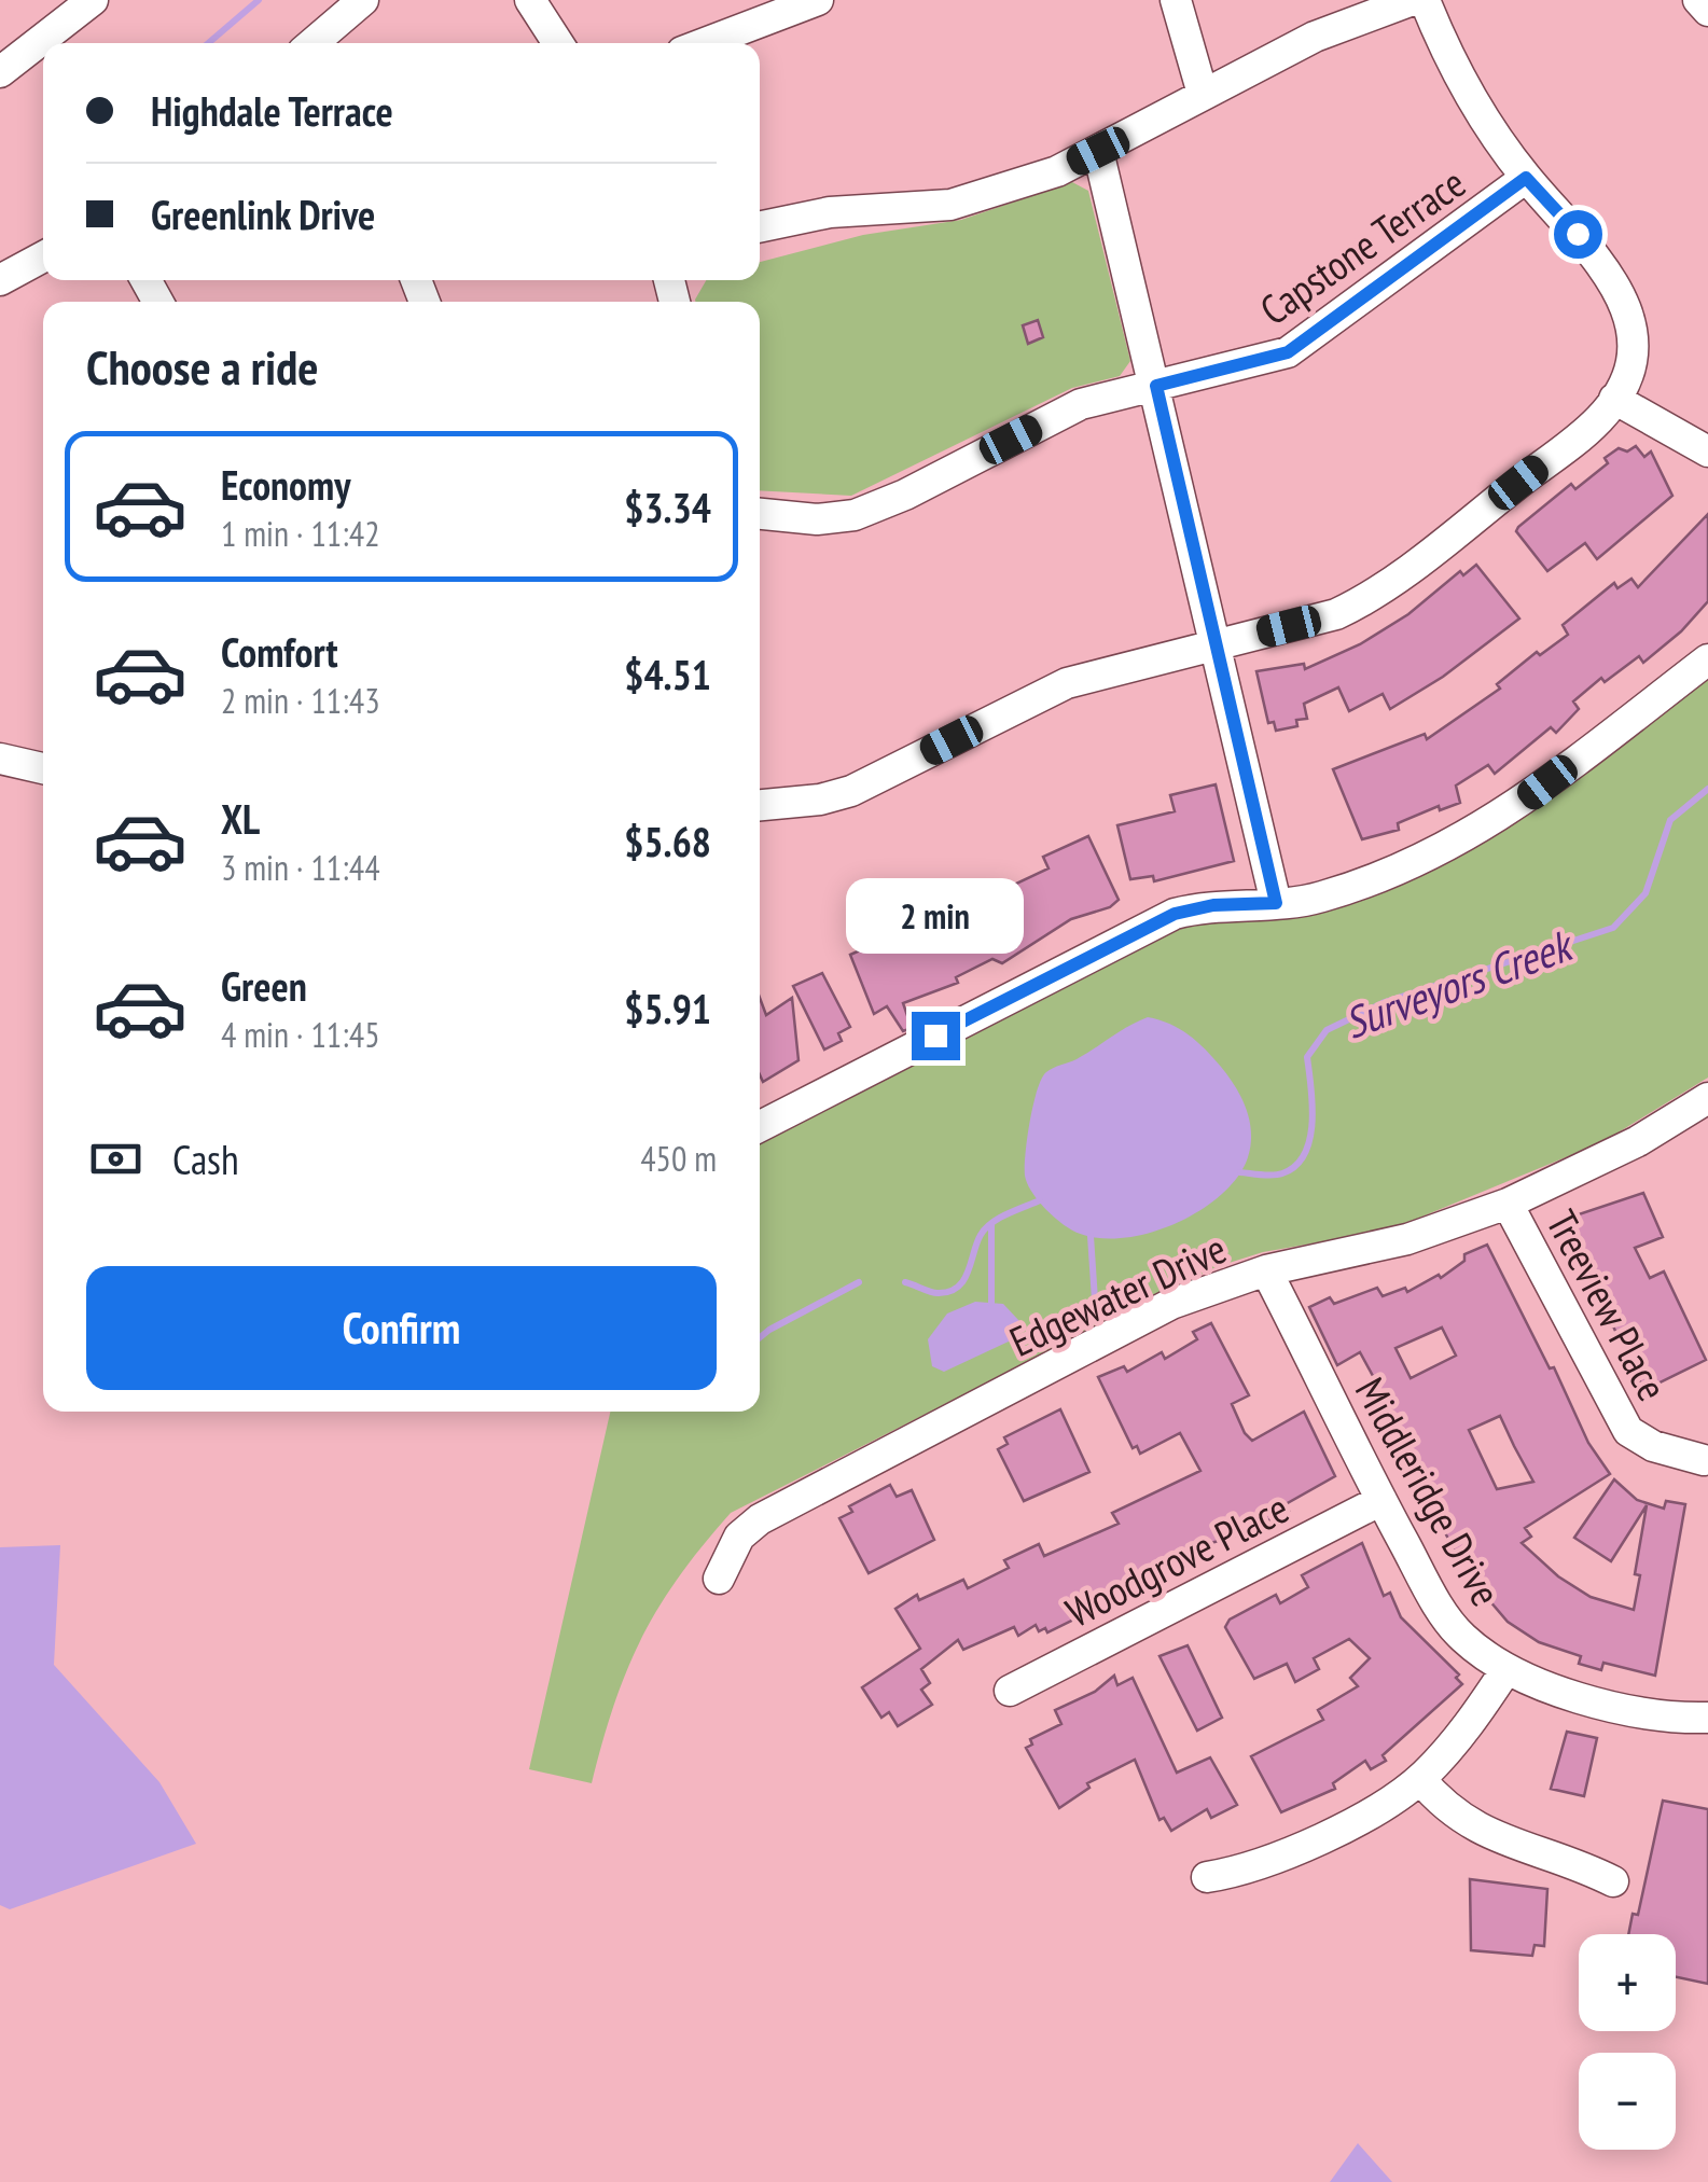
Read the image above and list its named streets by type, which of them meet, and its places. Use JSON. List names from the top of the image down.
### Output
{
  "streets": {
    "street": [
      "Capstone Terrace",
      "Edgewater Drive",
      "Treeview Place",
      "Middleridge Drive",
      "Woodgrove Place"
    ]
  },
  "crossings": [
    ["Edgewater Drive", "Treeview Place"],
    ["Edgewater Drive", "Middleridge Drive"],
    ["Middleridge Drive", "Woodgrove Place"]
  ],
  "water": ["Surveyors Creek"],
  "page": {
    "banner": ["Highdale Terrace", "Greenlink Drive"],
    "heading": "Choose a ride",
    "list": [
      {
        "name": "Economy",
        "note": "1 min · 11:42",
        "value": "$3.34"
      },
      {
        "name": "Comfort",
        "note": "2 min · 11:43",
        "value": "$4.51"
      },
      {
        "name": "XL",
        "note": "3 min · 11:44",
        "value": "$5.68"
      },
      {
        "name": "Green",
        "note": "4 min · 11:45",
        "value": "$5.91"
      }
    ],
    "bubble": "2 min",
    "pay": ["Cash", "450 m"],
    "buttons": "Confirm",
    "map_buttons": ["+", "−"]
  }
}
